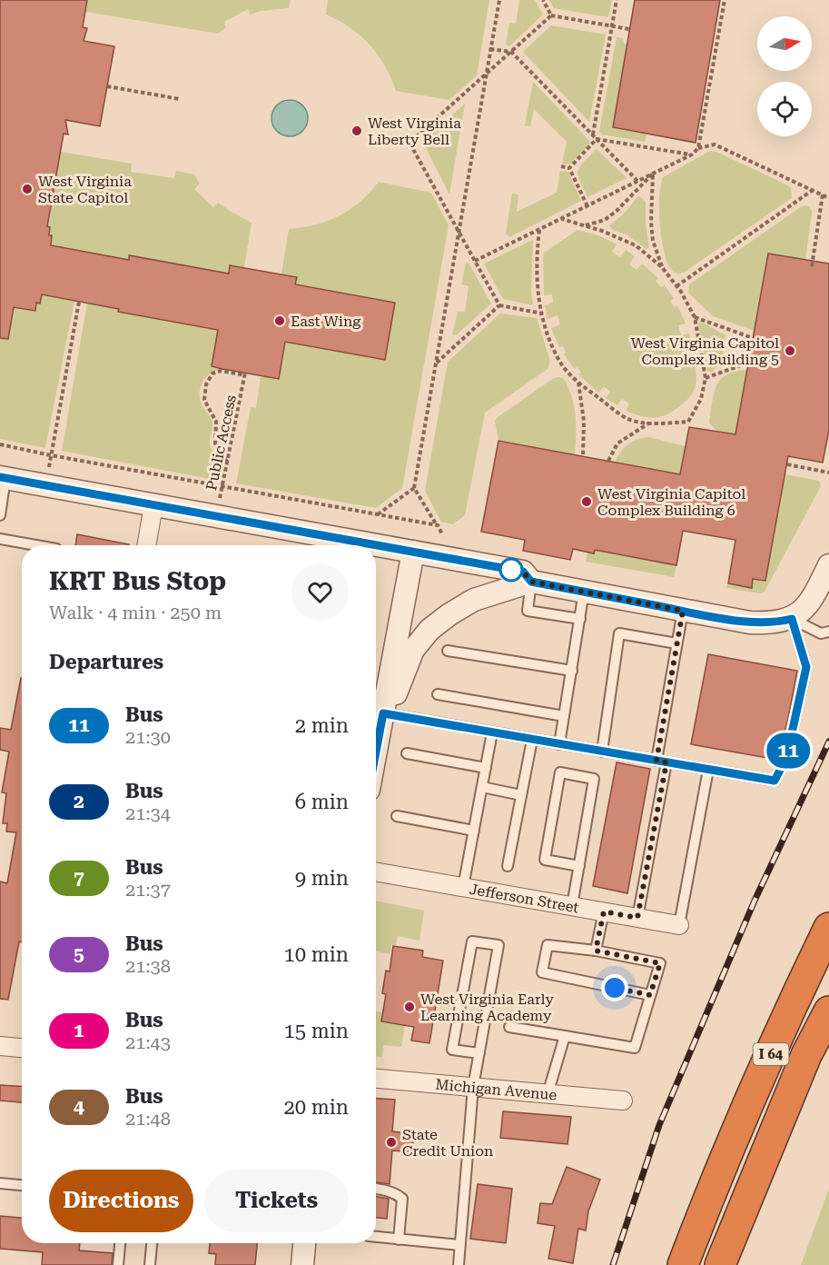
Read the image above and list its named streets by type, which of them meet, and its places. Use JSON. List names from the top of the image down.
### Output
{
  "streets": {
    "highway": ["I 64"],
    "street": ["Jefferson Street", "Michigan Avenue"],
    "path": ["Public Access"]
  },
  "places": [
    "West Virginia Liberty Bell",
    "West Virginia State Capitol",
    "East Wing",
    "West Virginia Capitol Complex Building 5",
    "West Virginia Capitol Complex Building 6",
    "West Virginia Early Learning Academy",
    "State Credit Union"
  ],
  "lines": ["bus line 11"],
  "north": "right",
  "page": {
    "on_map": "11",
    "heading": [
      ["KRT Bus Stop", "Walk · 4 min · 250 m"],
      "Departures"
    ],
    "list": [
      {
        "mark": "11",
        "name": "Bus",
        "note": "21:30",
        "value": "2 min"
      },
      {
        "mark": "2",
        "name": "Bus",
        "note": "21:34",
        "value": "6 min"
      },
      {
        "mark": "7",
        "name": "Bus",
        "note": "21:37",
        "value": "9 min"
      },
      {
        "mark": "5",
        "name": "Bus",
        "note": "21:38",
        "value": "10 min"
      },
      {
        "mark": "1",
        "name": "Bus",
        "note": "21:43",
        "value": "15 min"
      },
      {
        "mark": "4",
        "name": "Bus",
        "note": "21:48",
        "value": "20 min"
      }
    ],
    "buttons": ["Directions", "Tickets"]
  }
}
